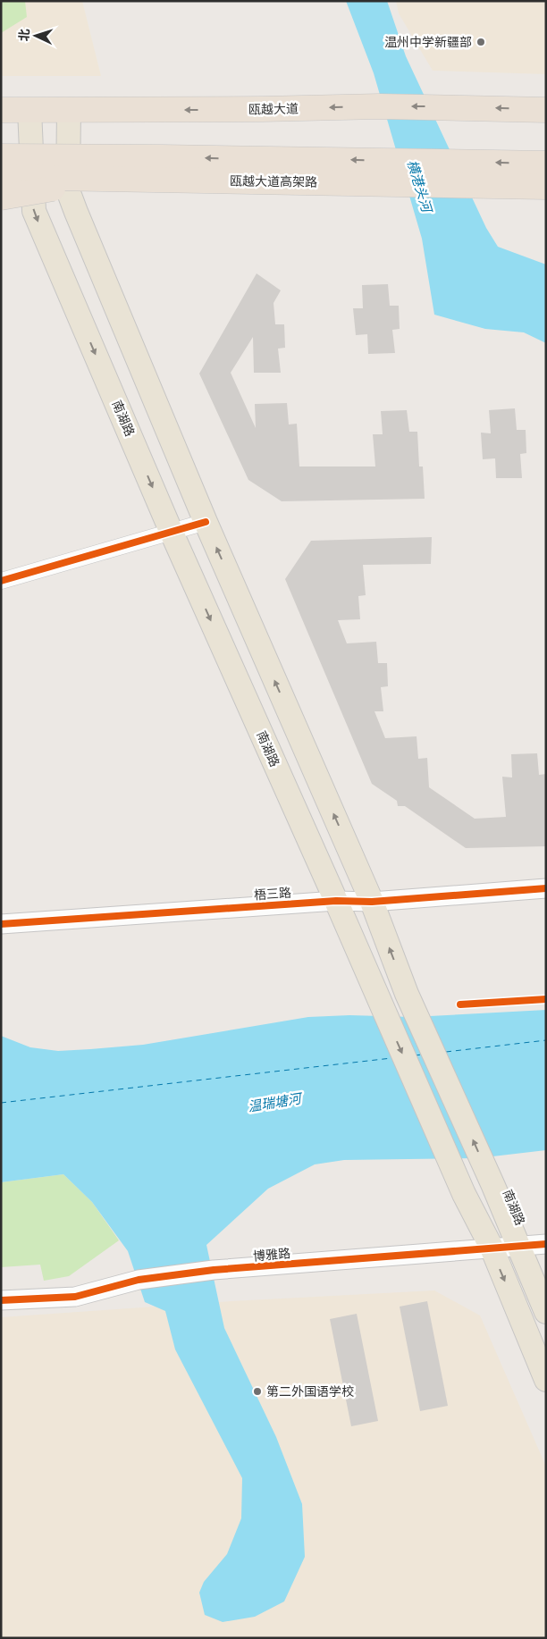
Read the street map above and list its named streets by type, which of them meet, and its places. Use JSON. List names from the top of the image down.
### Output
{
  "streets": {
    "highway": ["瓯越大道", "瓯越大道高架路"],
    "main road": ["南湖路"],
    "street": ["梧三路", "博雅路"]
  },
  "crossings": [
    ["瓯越大道", "南湖路"],
    ["南湖路", "梧三路"],
    ["南湖路", "博雅路"]
  ],
  "water": ["横港头河", "温瑞塘河"],
  "places": ["温州中学新疆部", "第二外国语学校"],
  "north": "left"
}
